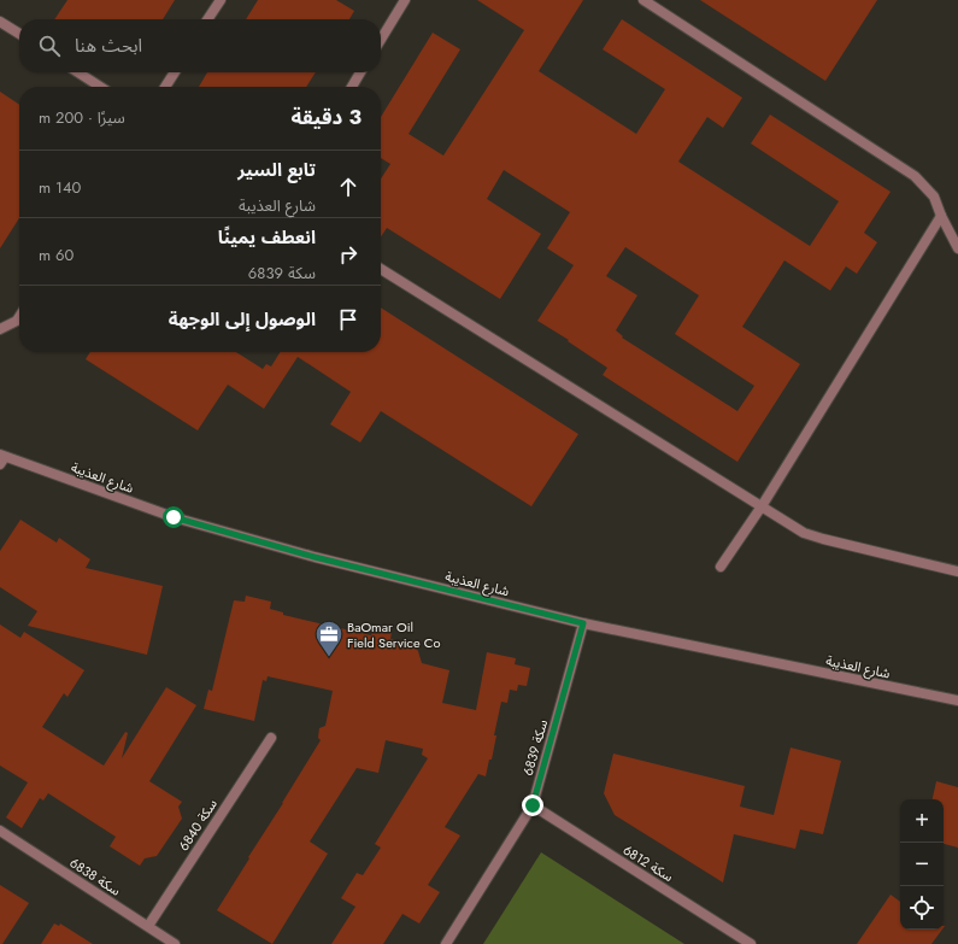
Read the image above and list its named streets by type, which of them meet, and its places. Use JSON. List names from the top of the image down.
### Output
{
  "streets": {
    "street": [
      "شارع العذيبة",
      "سكة 6839",
      "سكة 6840",
      "سكة 6812",
      "سكة 6838"
    ]
  },
  "crossings": [
    ["شارع العذيبة", "سكة 6839"],
    ["سكة 6839", "سكة 6812"],
    ["سكة 6840", "سكة 6838"]
  ],
  "places": {
    "office": ["BaOmar Oil Field Service Co"]
  },
  "page": {
    "search": "ابحث هنا",
    "heading": ["3 دقيقة", "سيرًا · 200 m"],
    "list": [
      ["تابع السير", "شارع العذيبة", "140 m"],
      ["انعطف يمينًا", "سكة 6839", "60 m"],
      "الوصول إلى الوجهة"
    ],
    "map_buttons": ["+", "−"]
  }
}
